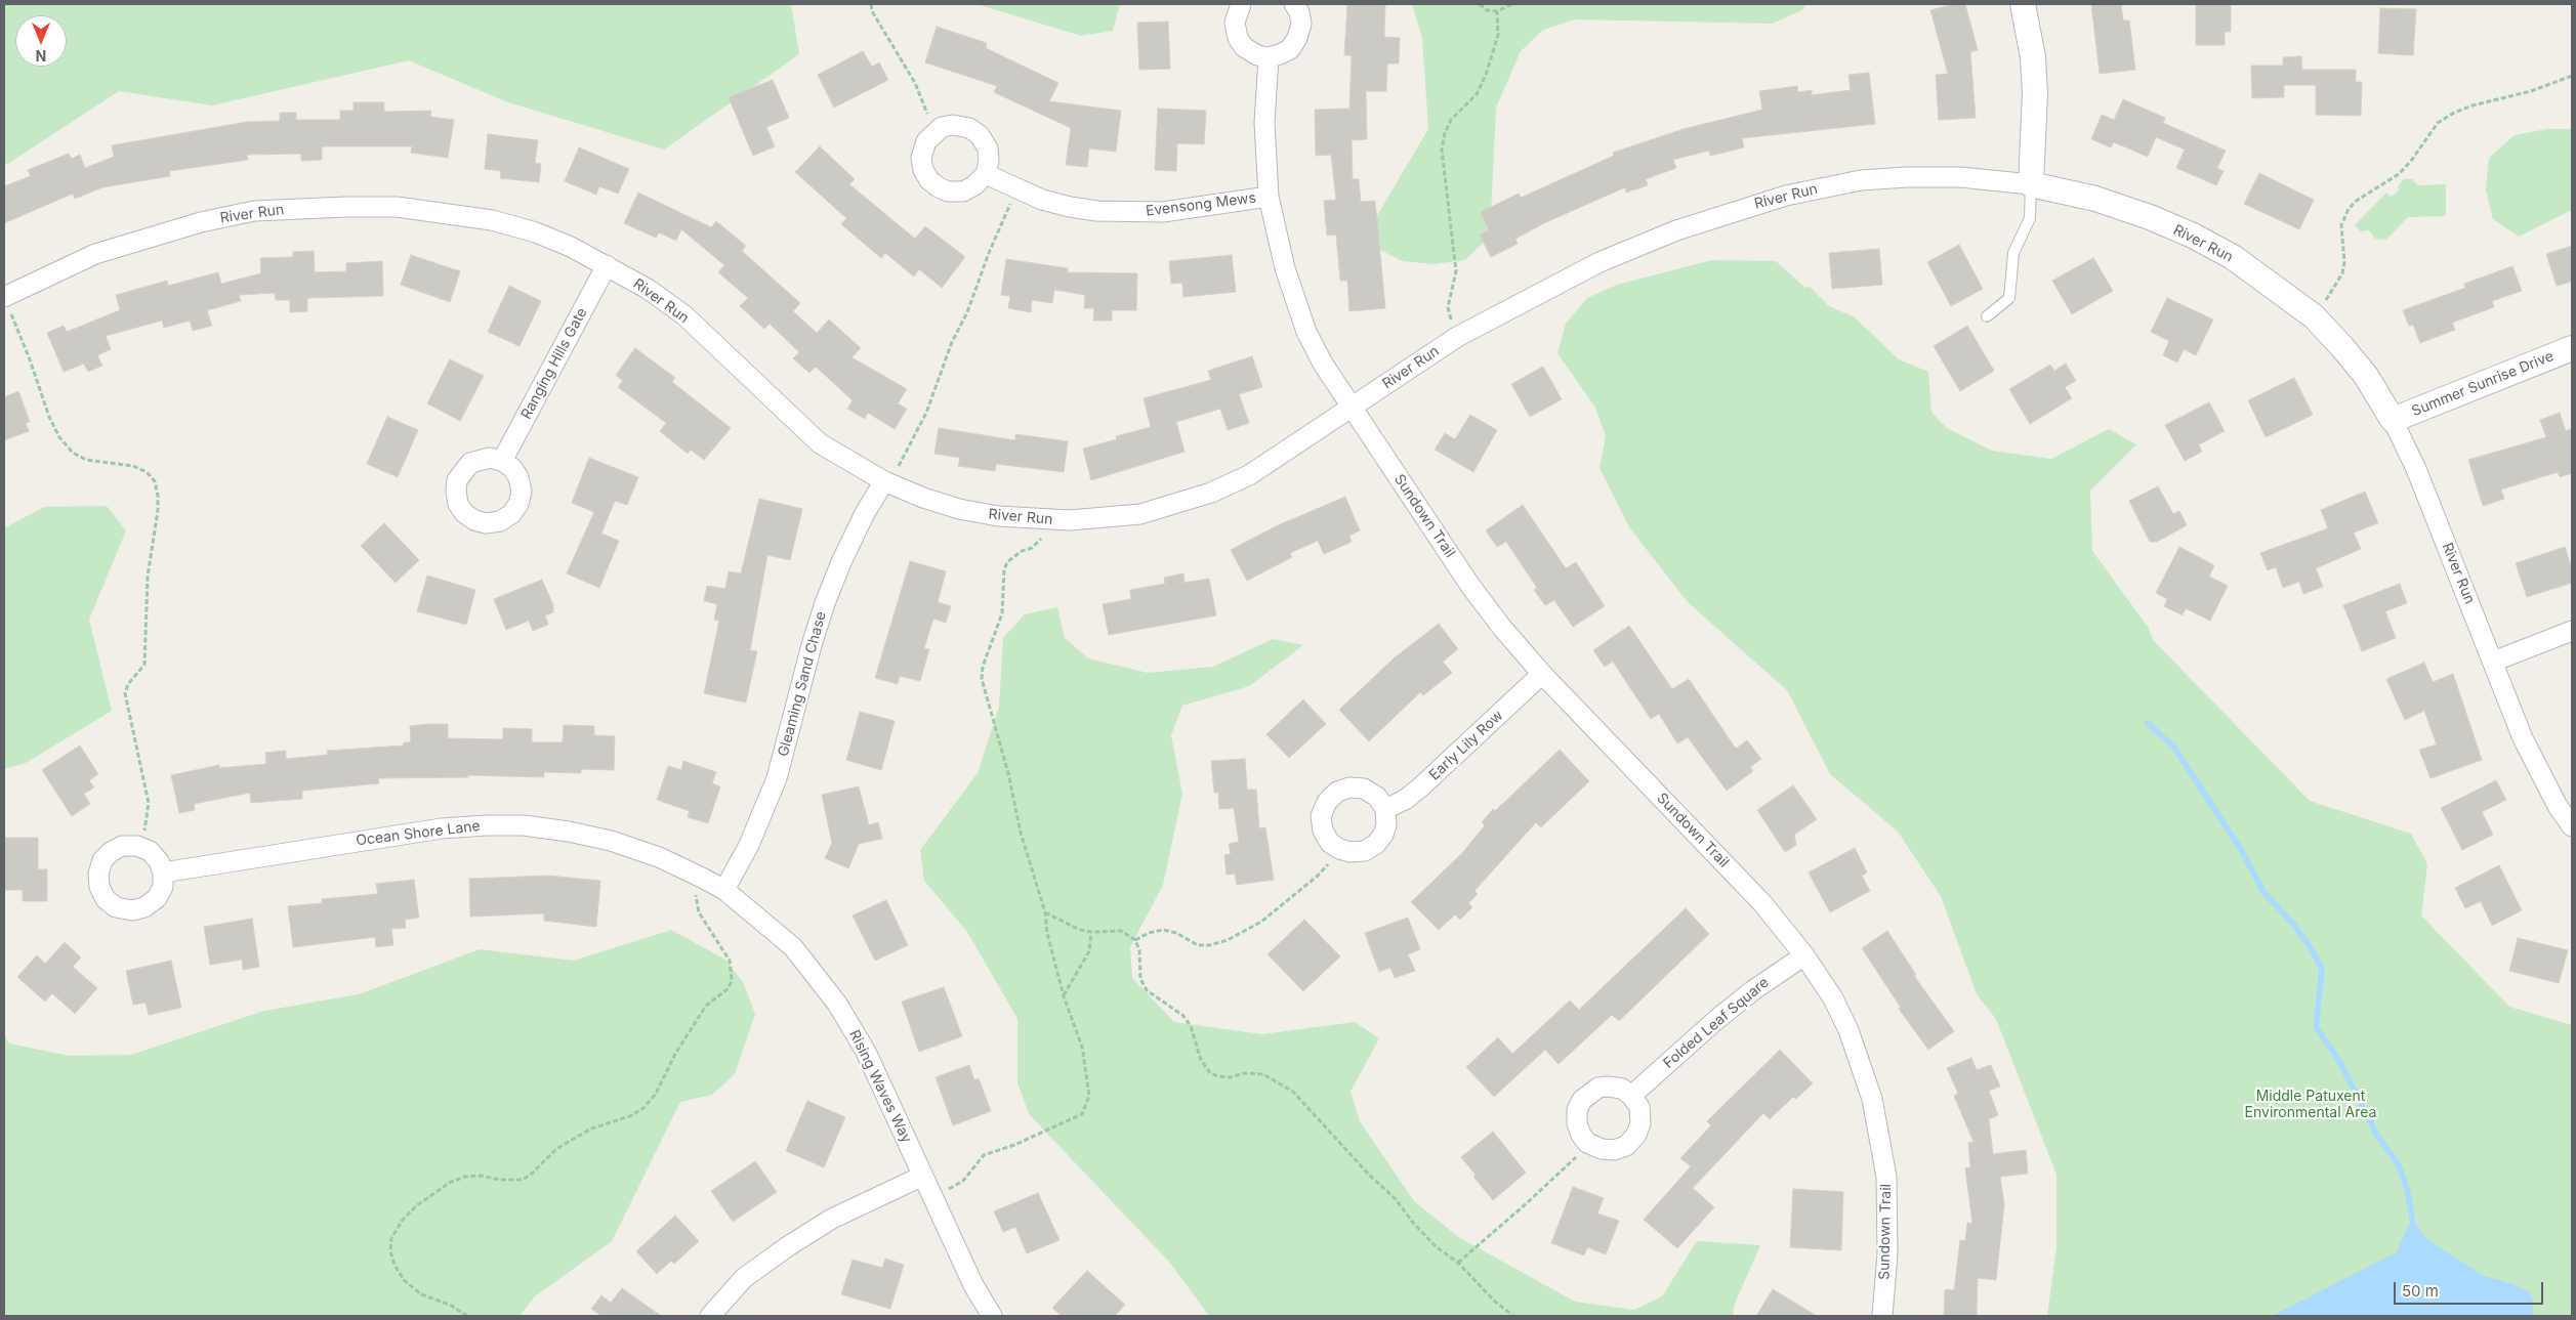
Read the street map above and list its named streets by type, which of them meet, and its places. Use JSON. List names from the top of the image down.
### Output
{
  "streets": {
    "street": [
      "River Run",
      "Evensong Mews",
      "Ranging Hills Gate",
      "Summer Sunrise Drive",
      "Sundown Trail",
      "Gleaming Sand Chase",
      "Early Lily Row",
      "Ocean Shore Lane",
      "Folded Leaf Square",
      "Rising Waves Way"
    ]
  },
  "crossings": [
    ["River Run", "Ranging Hills Gate"],
    ["River Run", "Summer Sunrise Drive"],
    ["River Run", "Sundown Trail"],
    ["River Run", "Gleaming Sand Chase"],
    ["Evensong Mews", "Sundown Trail"],
    ["Sundown Trail", "Early Lily Row"],
    ["Sundown Trail", "Folded Leaf Square"],
    ["Gleaming Sand Chase", "Ocean Shore Lane"],
    ["Gleaming Sand Chase", "Rising Waves Way"],
    ["Ocean Shore Lane", "Rising Waves Way"]
  ],
  "parks": ["Middle Patuxent Environmental Area"],
  "scale_bar": "50 m",
  "north": "bottom"
}
